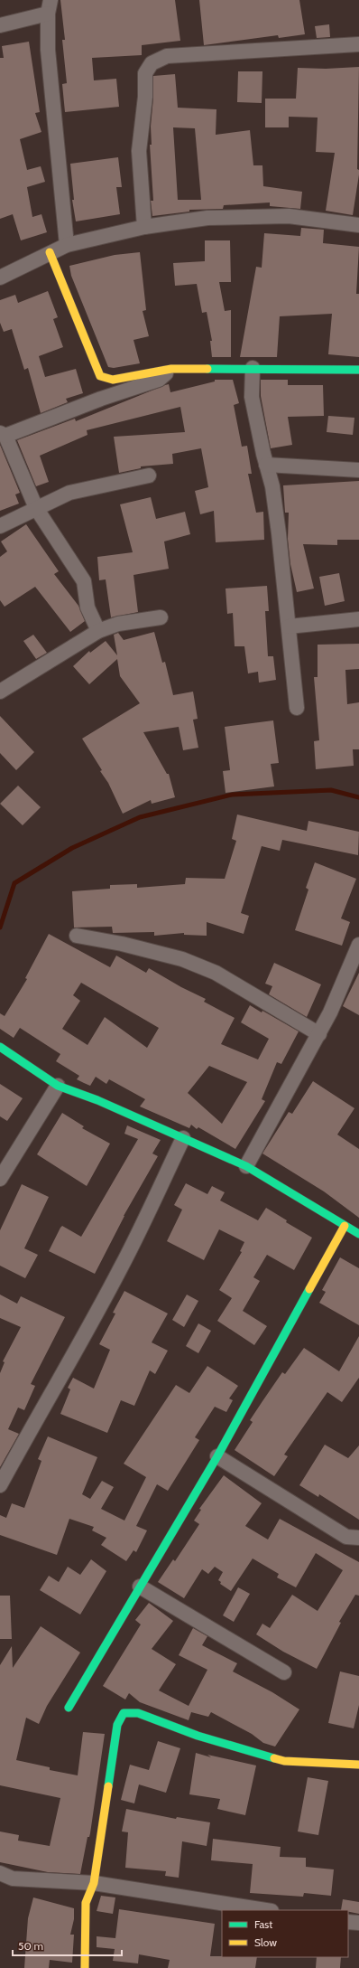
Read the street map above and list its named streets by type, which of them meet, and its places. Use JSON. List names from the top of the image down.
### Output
{
  "legend": ["Fast", "Slow"],
  "scale_bar": "50 m"
}
